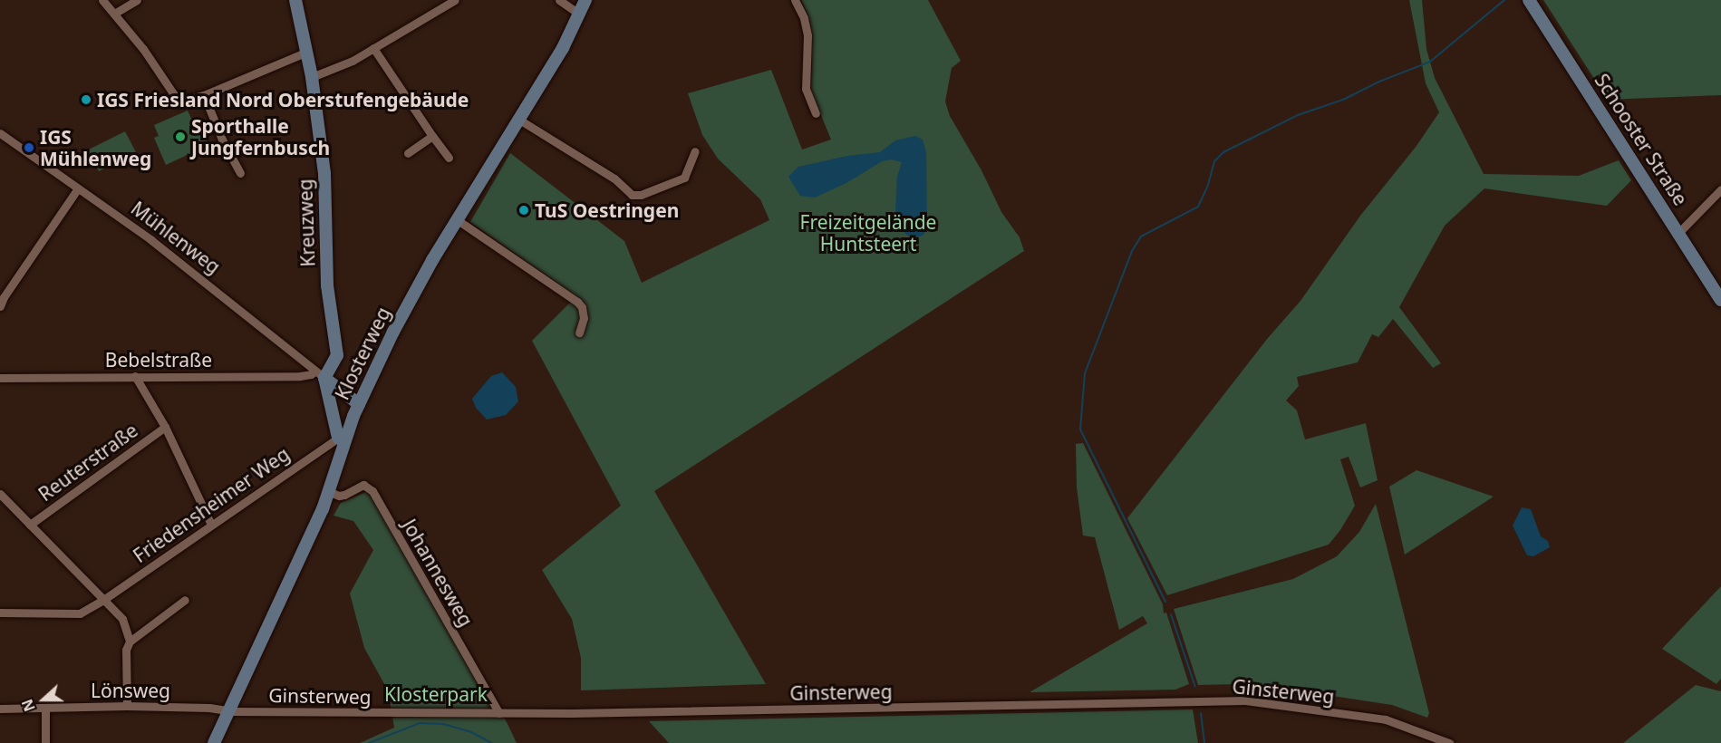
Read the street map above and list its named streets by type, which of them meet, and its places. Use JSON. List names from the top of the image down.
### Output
{
  "streets": {
    "street": [
      "Schooster Straße",
      "Kreuzweg",
      "Mühlenweg",
      "Klosterweg",
      "Bebelstraße",
      "Reuterstraße",
      "Friedensheimer Weg",
      "Johannesweg",
      "Lönsweg",
      "Ginsterweg"
    ]
  },
  "crossings": [
    ["Kreuzweg", "Mühlenweg"],
    ["Kreuzweg", "Bebelstraße"],
    ["Mühlenweg", "Klosterweg"],
    ["Mühlenweg", "Bebelstraße"],
    ["Klosterweg", "Friedensheimer Weg"],
    ["Klosterweg", "Johannesweg"],
    ["Klosterweg", "Lönsweg"],
    ["Klosterweg", "Ginsterweg"],
    ["Johannesweg", "Ginsterweg"],
    ["Lönsweg", "Ginsterweg"]
  ],
  "parks": ["Freizeitgelände Huntsteert", "Klosterpark"],
  "places": [
    "IGS Friesland Nord Oberstufengebäude",
    "Sporthalle Jungfernbusch",
    "IGS Mühlenweg",
    "TuS Oestringen"
  ],
  "north": "left"
}
